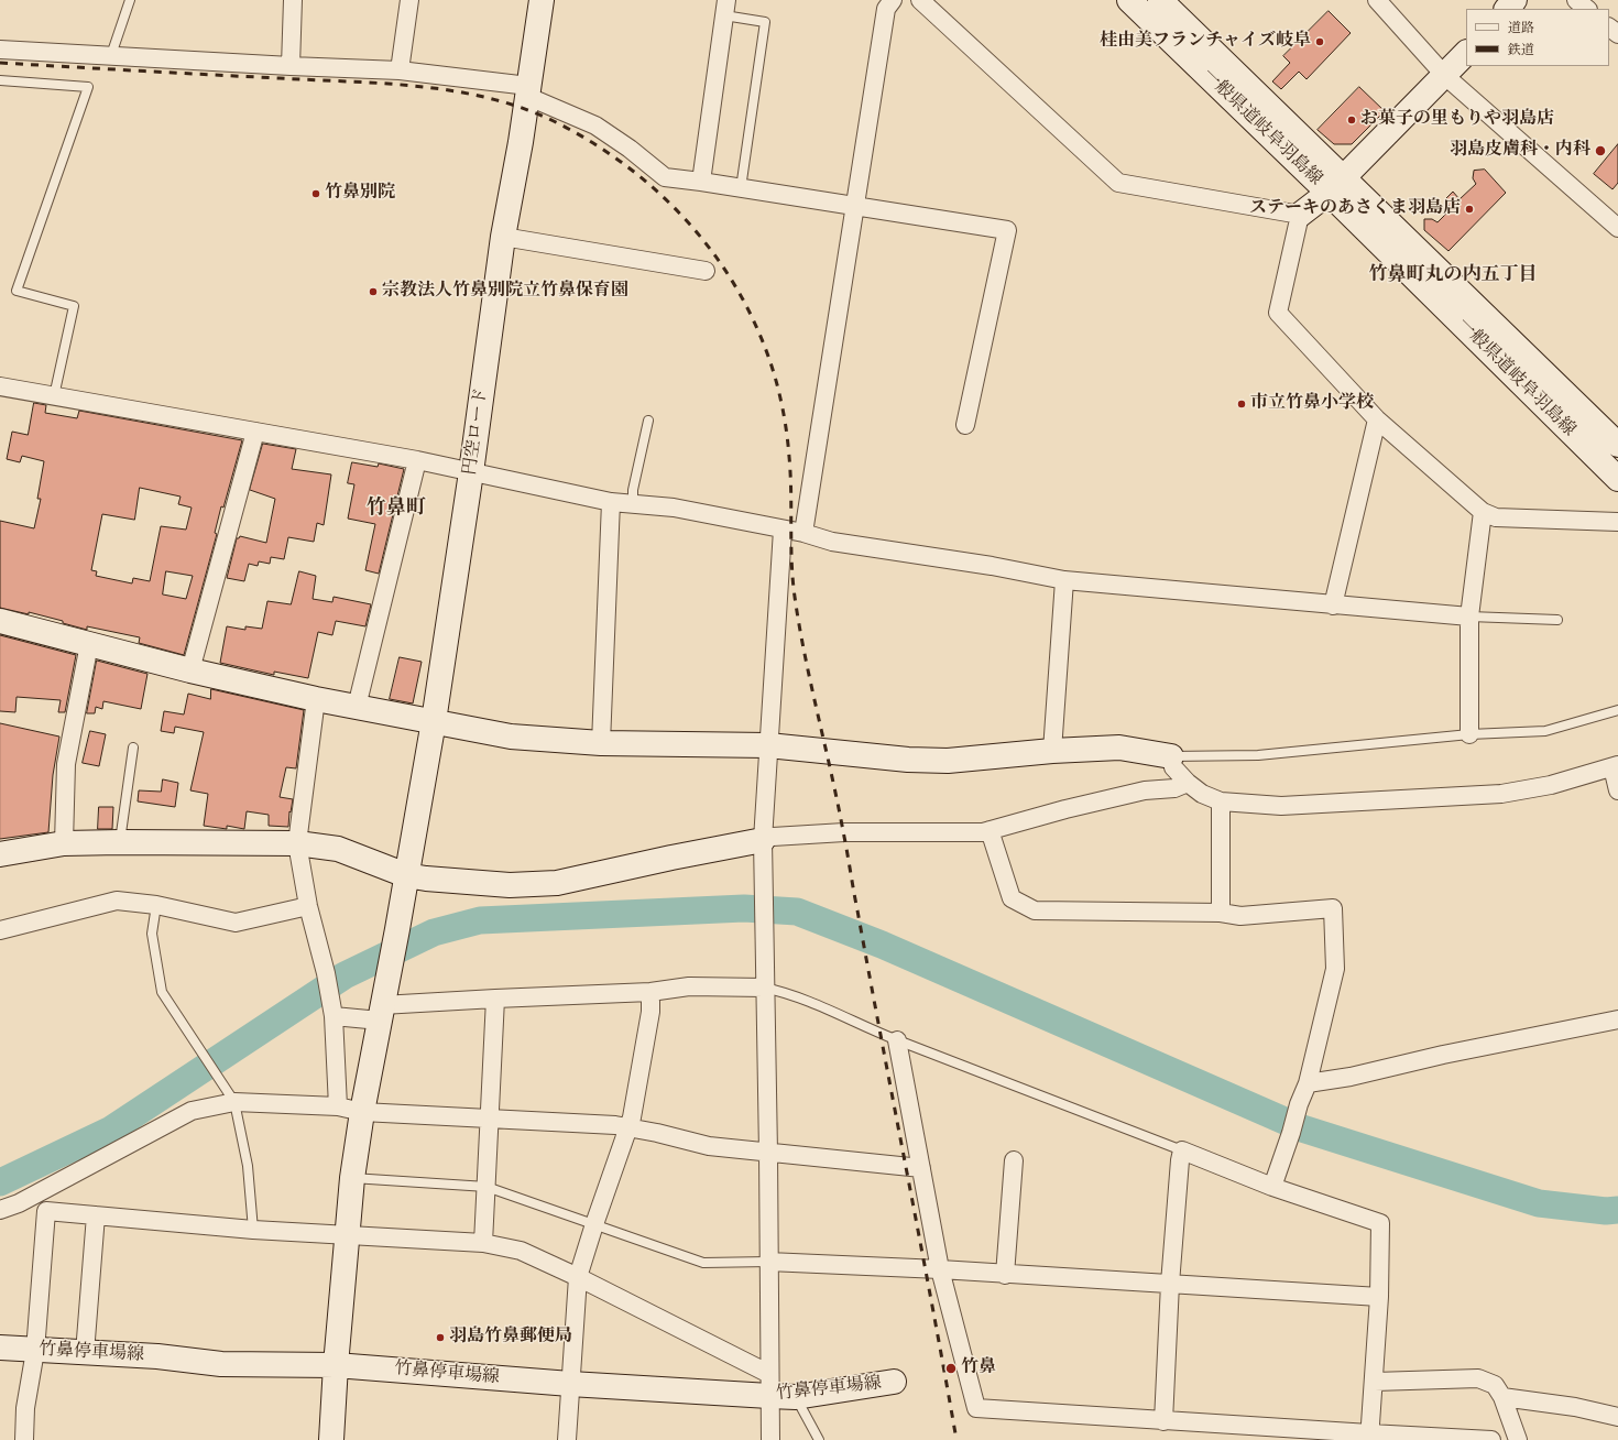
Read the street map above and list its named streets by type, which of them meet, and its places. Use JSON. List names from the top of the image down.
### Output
{
  "streets": {
    "street": ["一般県道岐阜羽島線", "円空ロード", "竹鼻停車場線"]
  },
  "crossings": [
    ["円空ロード", "竹鼻停車場線"]
  ],
  "districts": ["竹鼻町丸の内五丁目", "竹鼻町"],
  "places": [
    "桂由美フランチャイズ岐阜",
    "お菓子の里もりや羽島店",
    "羽島皮膚科・内科",
    "竹鼻別院",
    "ステーキのあさくま羽島店",
    "宗教法人竹鼻別院立竹鼻保育園",
    "市立竹鼻小学校",
    "羽島竹鼻郵便局",
    "竹鼻"
  ],
  "legend": ["道路", "鉄道"]
}
